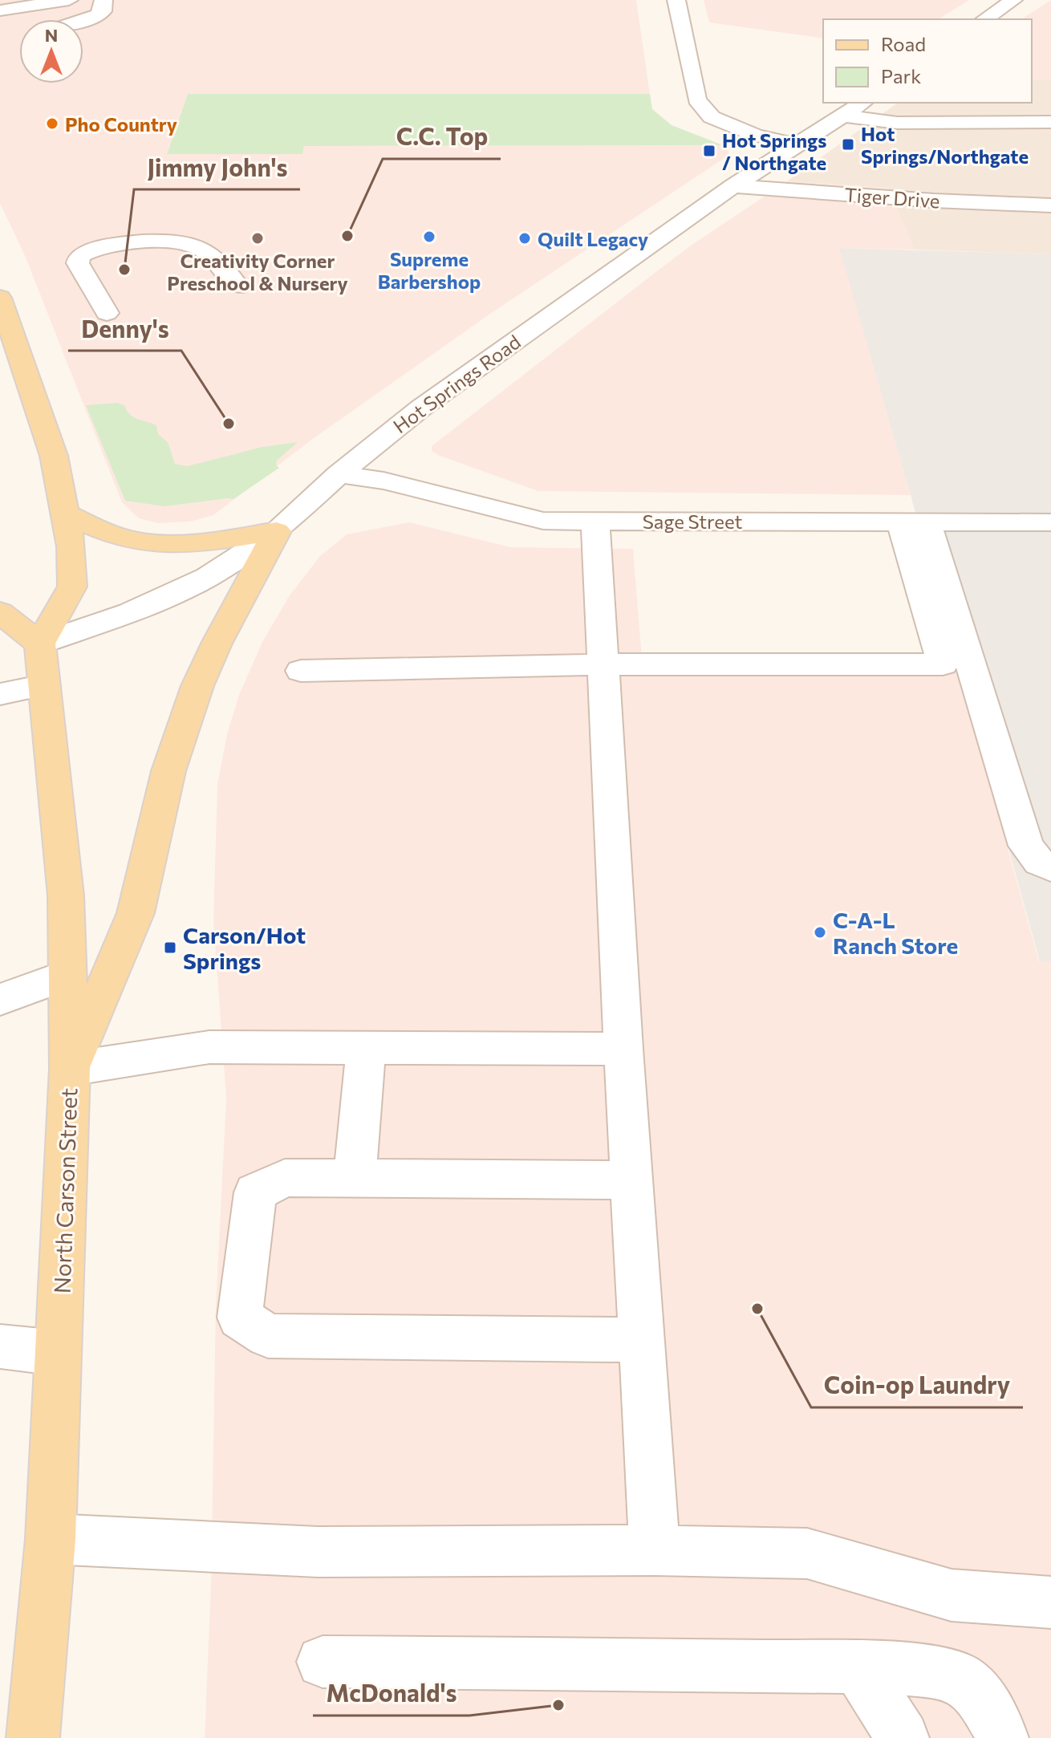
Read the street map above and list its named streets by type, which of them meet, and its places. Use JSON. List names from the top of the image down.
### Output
{
  "streets": {
    "main road": ["North Carson Street"],
    "street": ["Tiger Drive", "Hot Springs Road", "Sage Street"]
  },
  "crossings": [
    ["Tiger Drive", "Hot Springs Road"],
    ["Hot Springs Road", "Sage Street"],
    ["Hot Springs Road", "North Carson Street"]
  ],
  "places": {
    "other": [
      "Pho Country",
      "C.C. Top",
      "Supreme Barbershop",
      "Creativity Corner Preschool & Nursery",
      "Quilt Legacy",
      "Jimmy John's",
      "Denny's",
      "C-A-L Ranch Store",
      "Coin-op Laundry",
      "McDonald's"
    ],
    "transit": ["Hot Springs/Northgate", "Hot Springs / Northgate", "Carson/Hot Springs"]
  },
  "legend": ["Road", "Park"],
  "north": "top"
}
